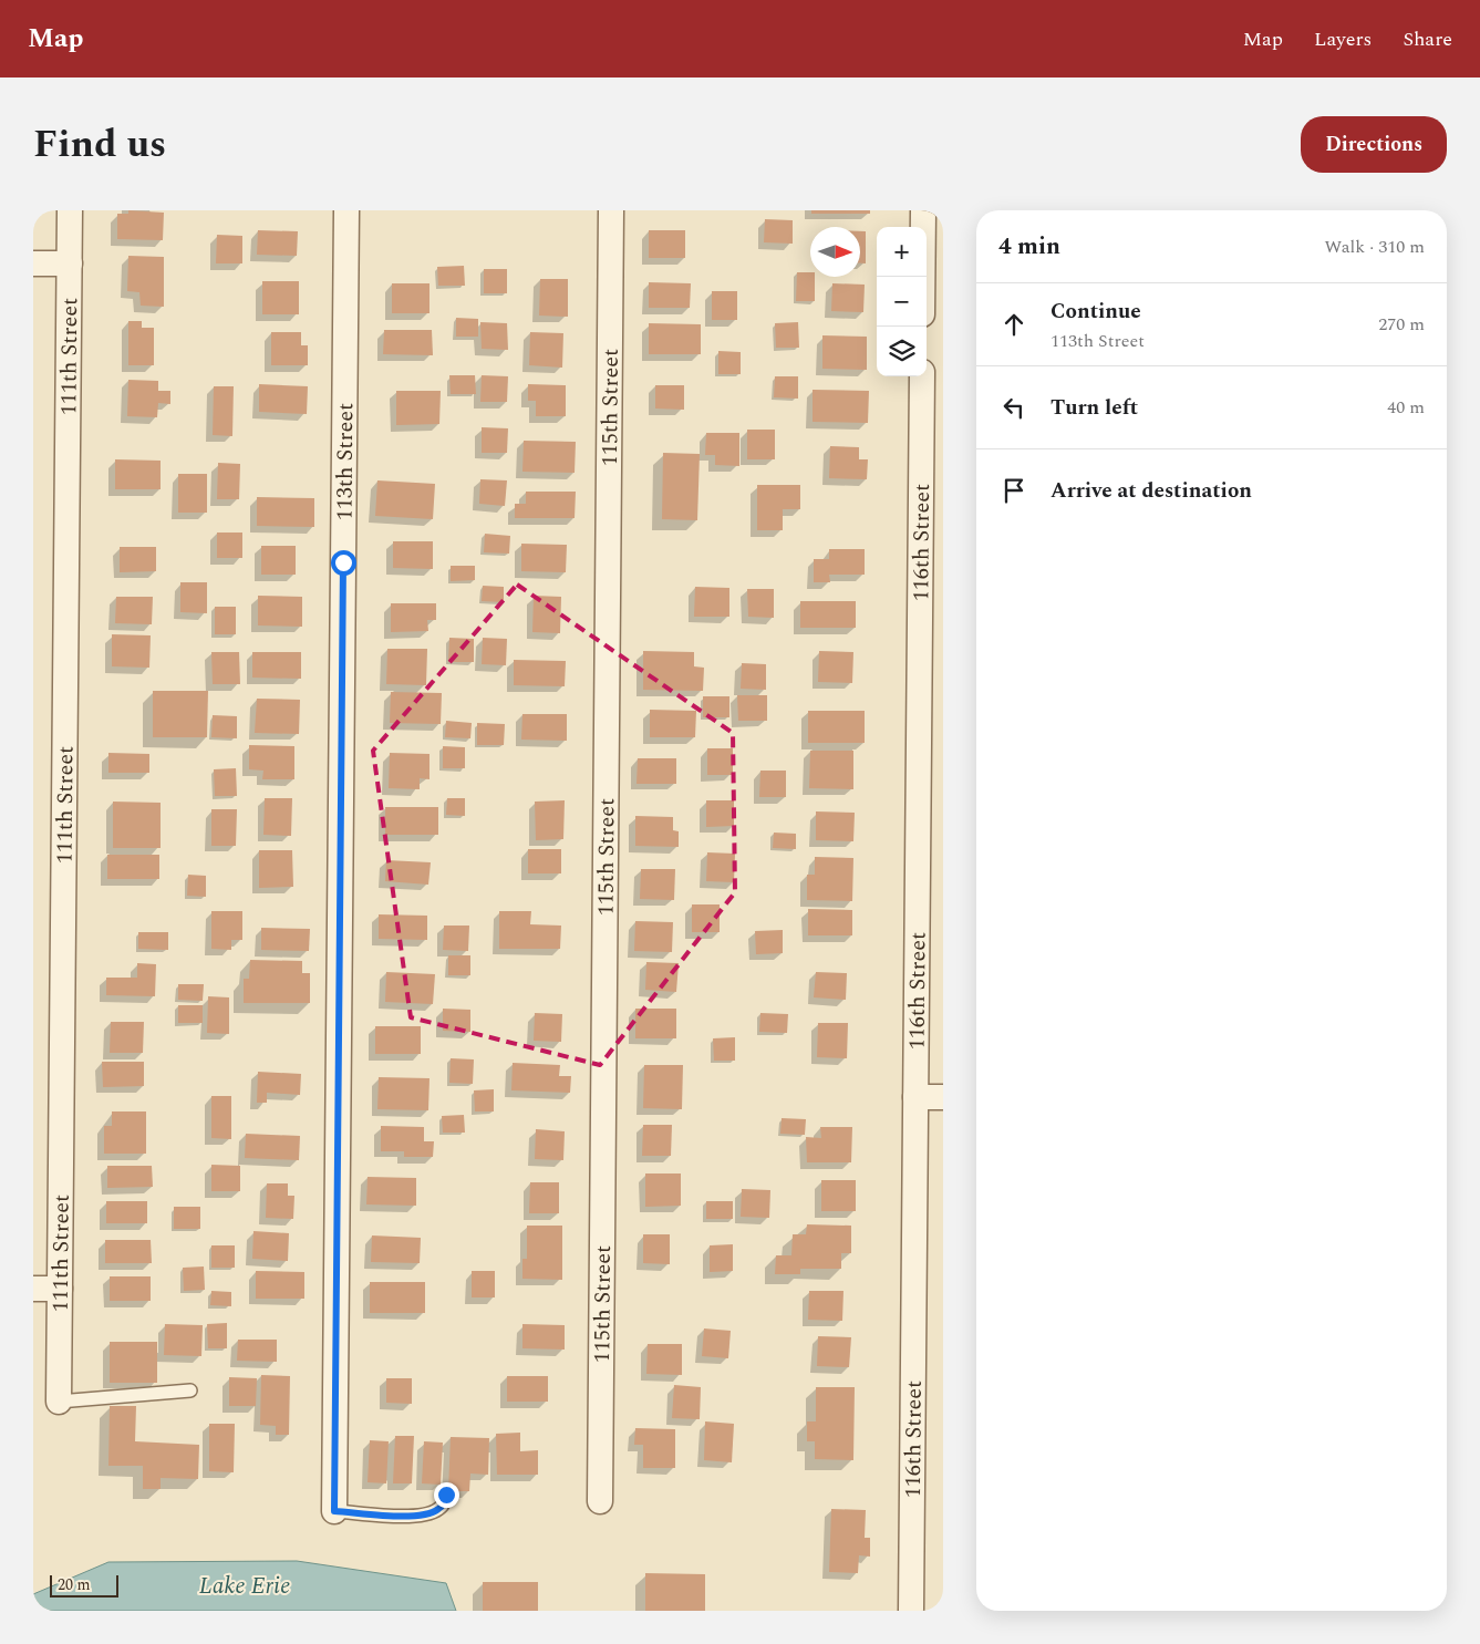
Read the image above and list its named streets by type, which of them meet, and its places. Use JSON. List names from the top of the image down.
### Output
{
  "streets": {
    "street": [
      "111th Street",
      "115th Street",
      "113th Street",
      "116th Street"
    ]
  },
  "water": ["Lake Erie"],
  "scale_bar": "20 m",
  "north": "right",
  "page": {
    "header": "Map",
    "nav": ["Map", "Layers", "Share"],
    "title": "Find us",
    "buttons": "Directions",
    "heading": ["4 min", "Walk · 310 m"],
    "map_buttons": ["+", "−"],
    "list": [
      ["Continue", "113th Street", "270 m"],
      ["Turn left", "40 m"],
      "Arrive at destination"
    ],
    "scale": "20 m"
  }
}
